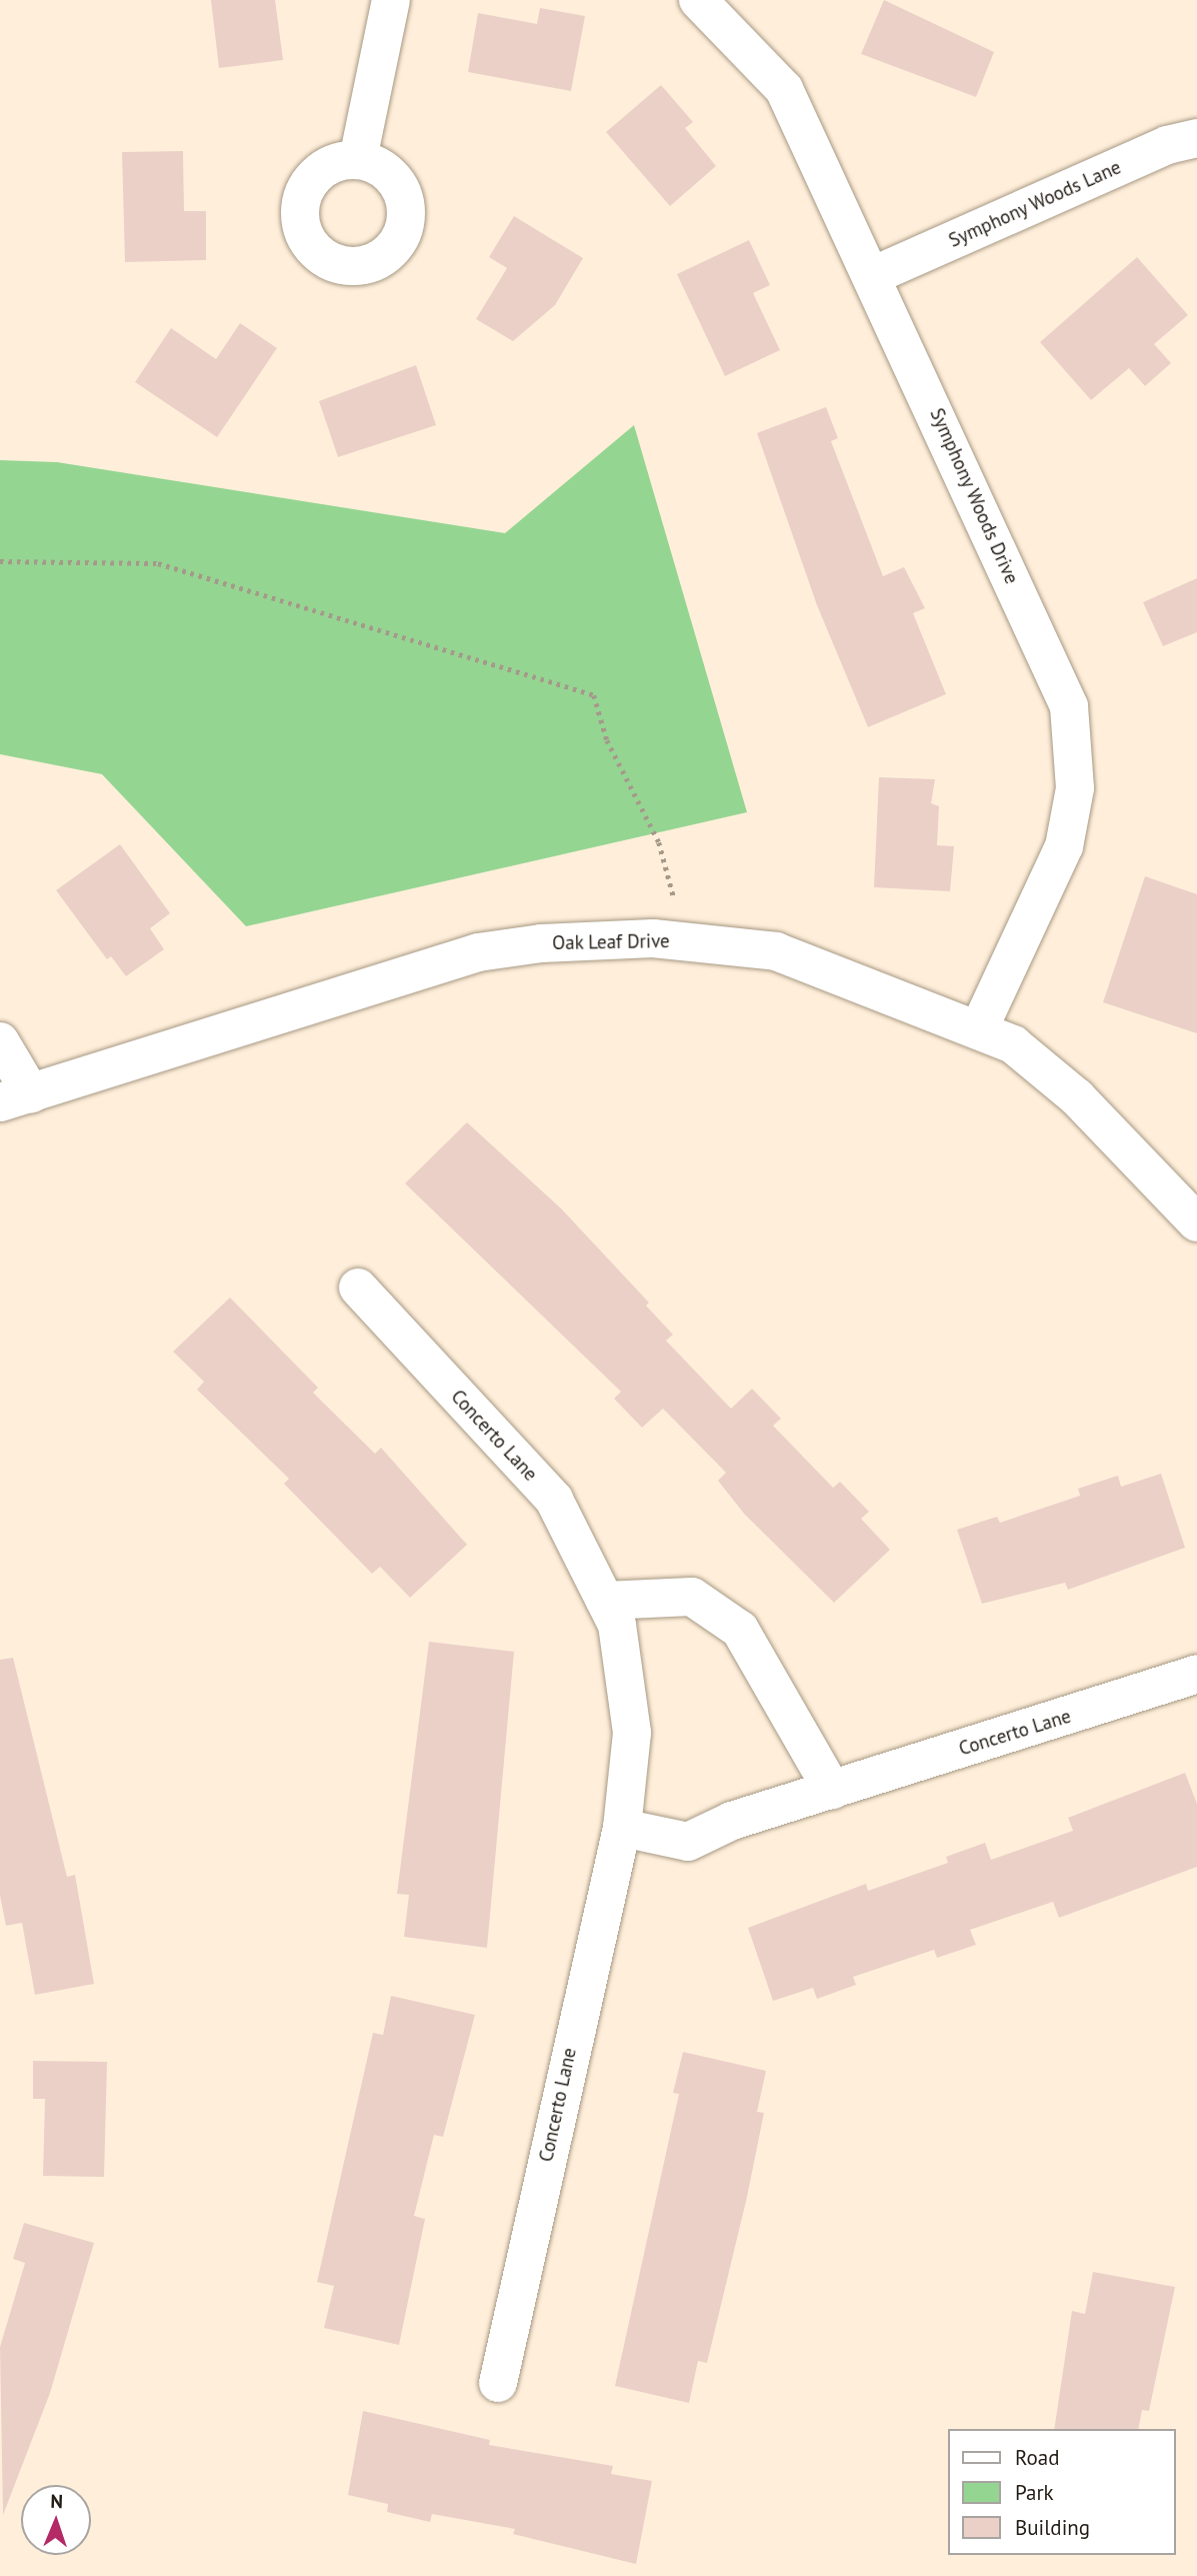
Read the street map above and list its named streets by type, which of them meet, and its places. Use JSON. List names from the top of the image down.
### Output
{
  "streets": {
    "street": [
      "Symphony Woods Lane",
      "Symphony Woods Drive",
      "Oak Leaf Drive",
      "Concerto Lane"
    ]
  },
  "crossings": [
    ["Symphony Woods Lane", "Symphony Woods Drive"],
    ["Symphony Woods Drive", "Oak Leaf Drive"]
  ],
  "legend": ["Road", "Park", "Building"],
  "north": "top"
}
